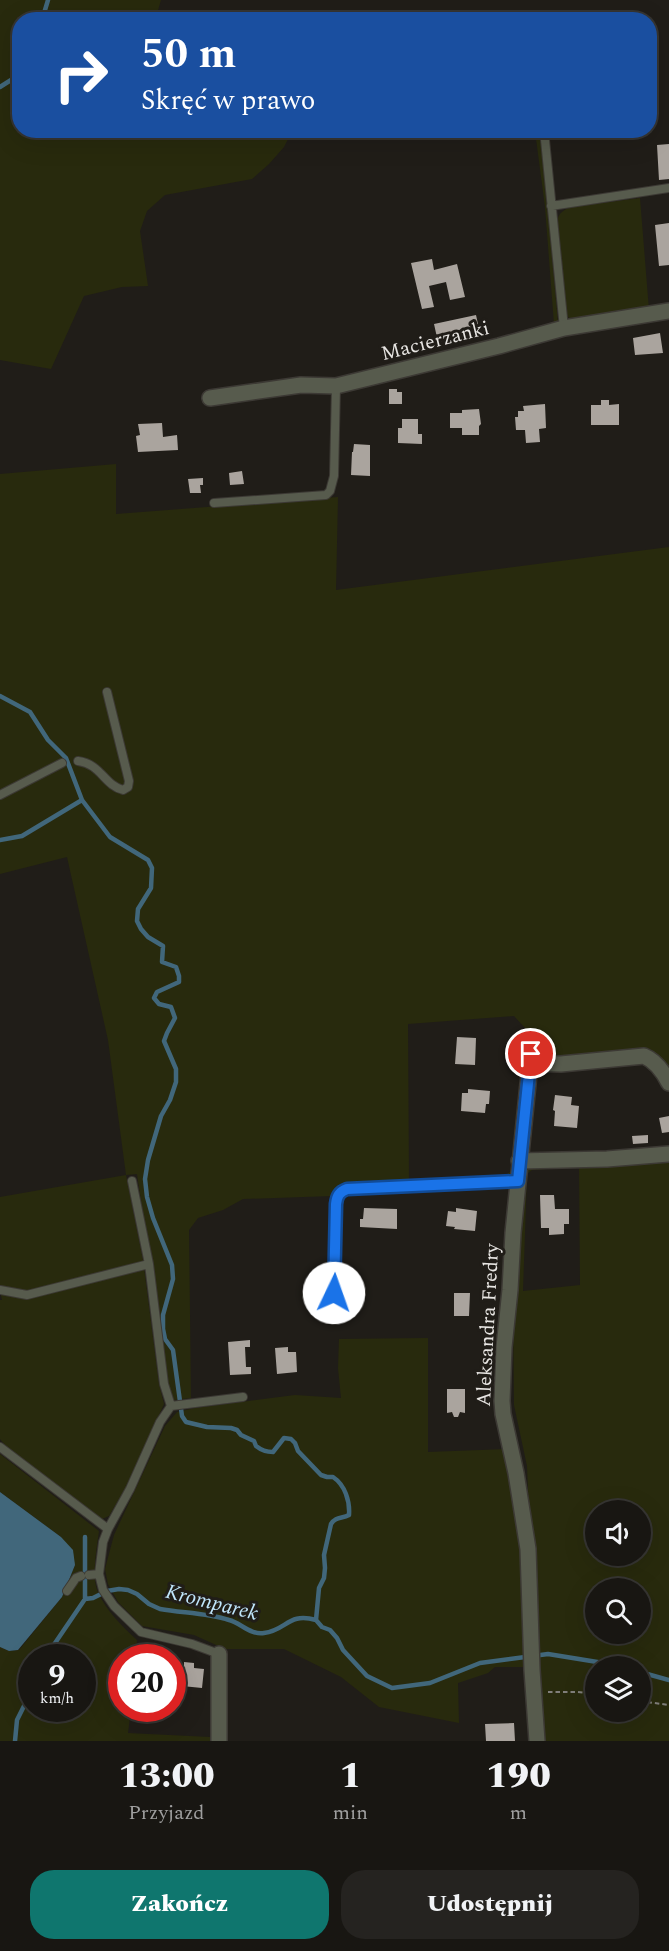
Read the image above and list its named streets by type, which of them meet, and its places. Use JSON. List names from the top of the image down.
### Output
{
  "streets": {
    "street": ["Macierzanki", "Aleksandra Fredry"]
  },
  "water": ["Kromparek"],
  "page": {
    "turn": ["50 m", "Skręć w prawo"],
    "speed": "9 km/h",
    "limit": "20",
    "eta": [
      "13:00",
      "Przyjazd",
      "1",
      "min",
      "190",
      "m"
    ],
    "buttons": ["Zakończ", "Udostępnij"]
  }
}
